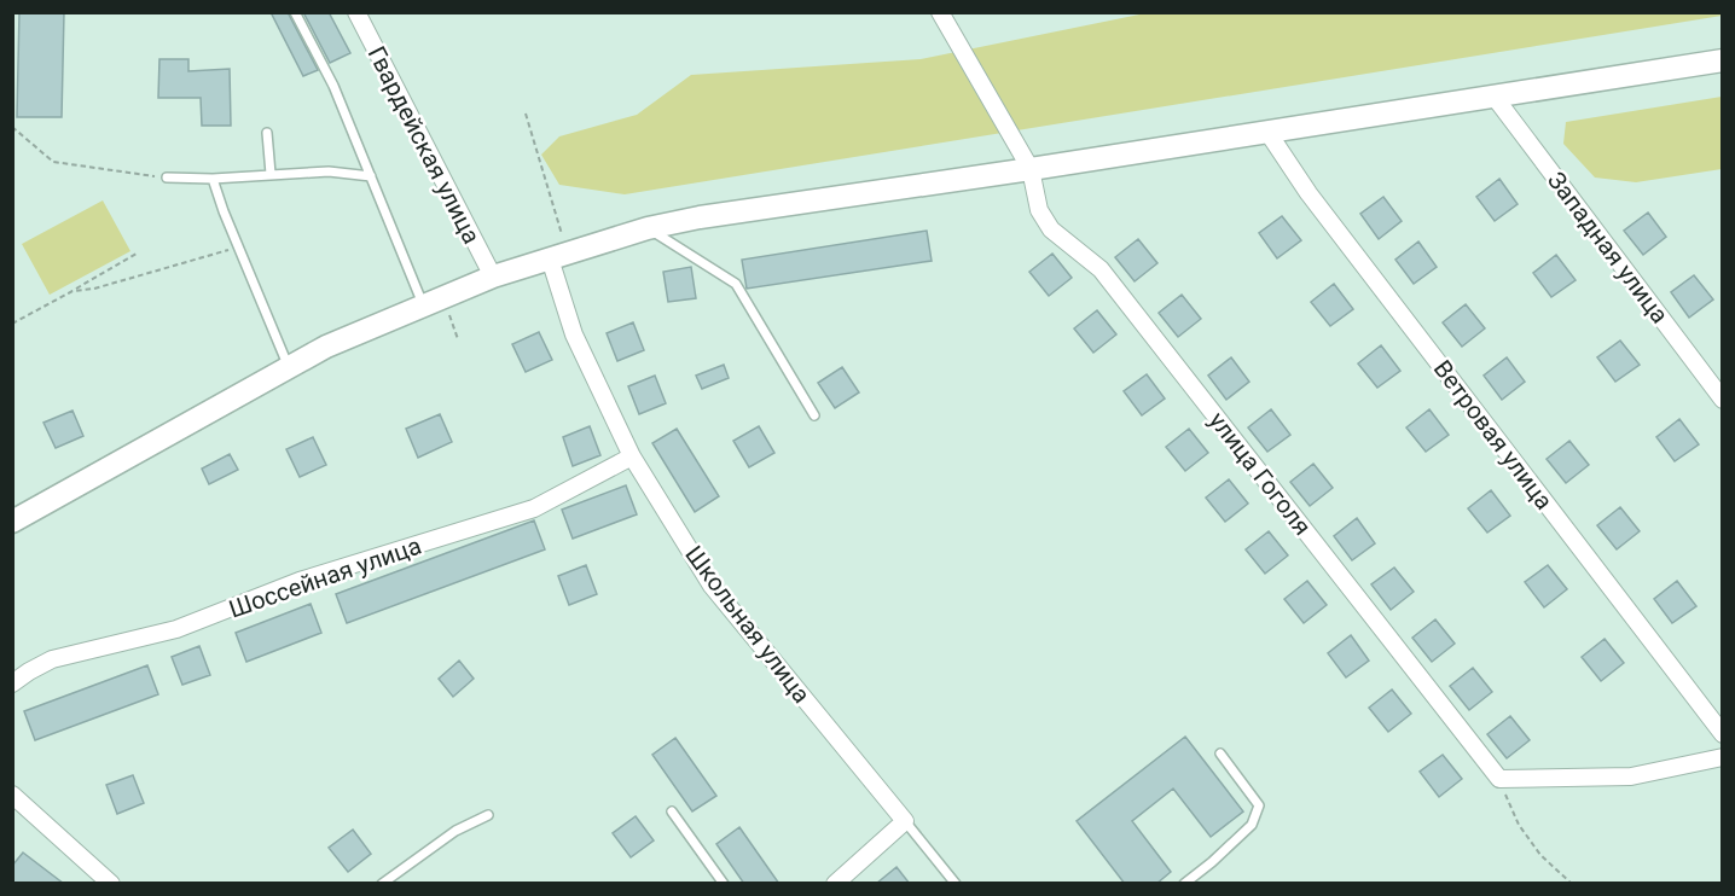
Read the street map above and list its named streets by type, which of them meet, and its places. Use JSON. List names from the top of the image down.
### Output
{
  "streets": {
    "street": [
      "Гвардейская улица",
      "Западная улица",
      "Ветровая улица",
      "улица Гоголя",
      "Шоссейная улица",
      "Школьная улица"
    ]
  },
  "crossings": [
    ["Шоссейная улица", "Школьная улица"]
  ]
}
